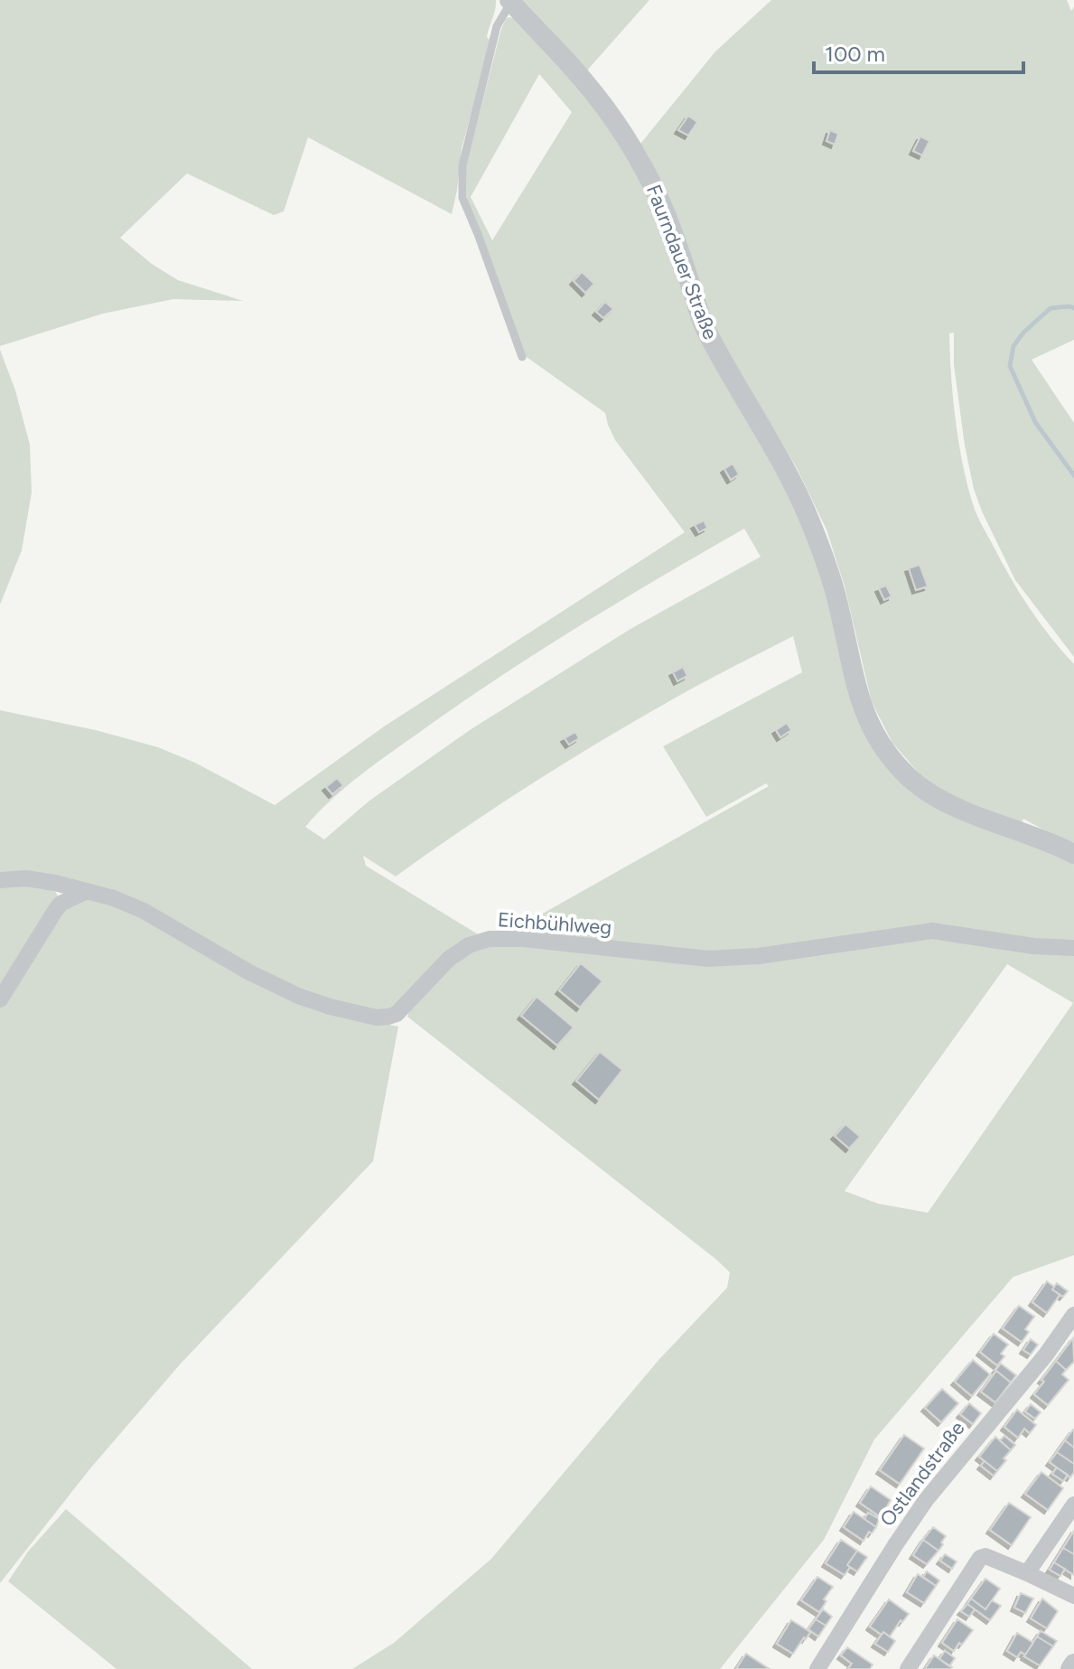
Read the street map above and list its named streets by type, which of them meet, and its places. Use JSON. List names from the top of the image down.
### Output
{
  "streets": {
    "street": ["Faurndauer Straße", "Eichbühlweg", "Ostlandstraße"]
  },
  "scale_bar": "100 m"
}
